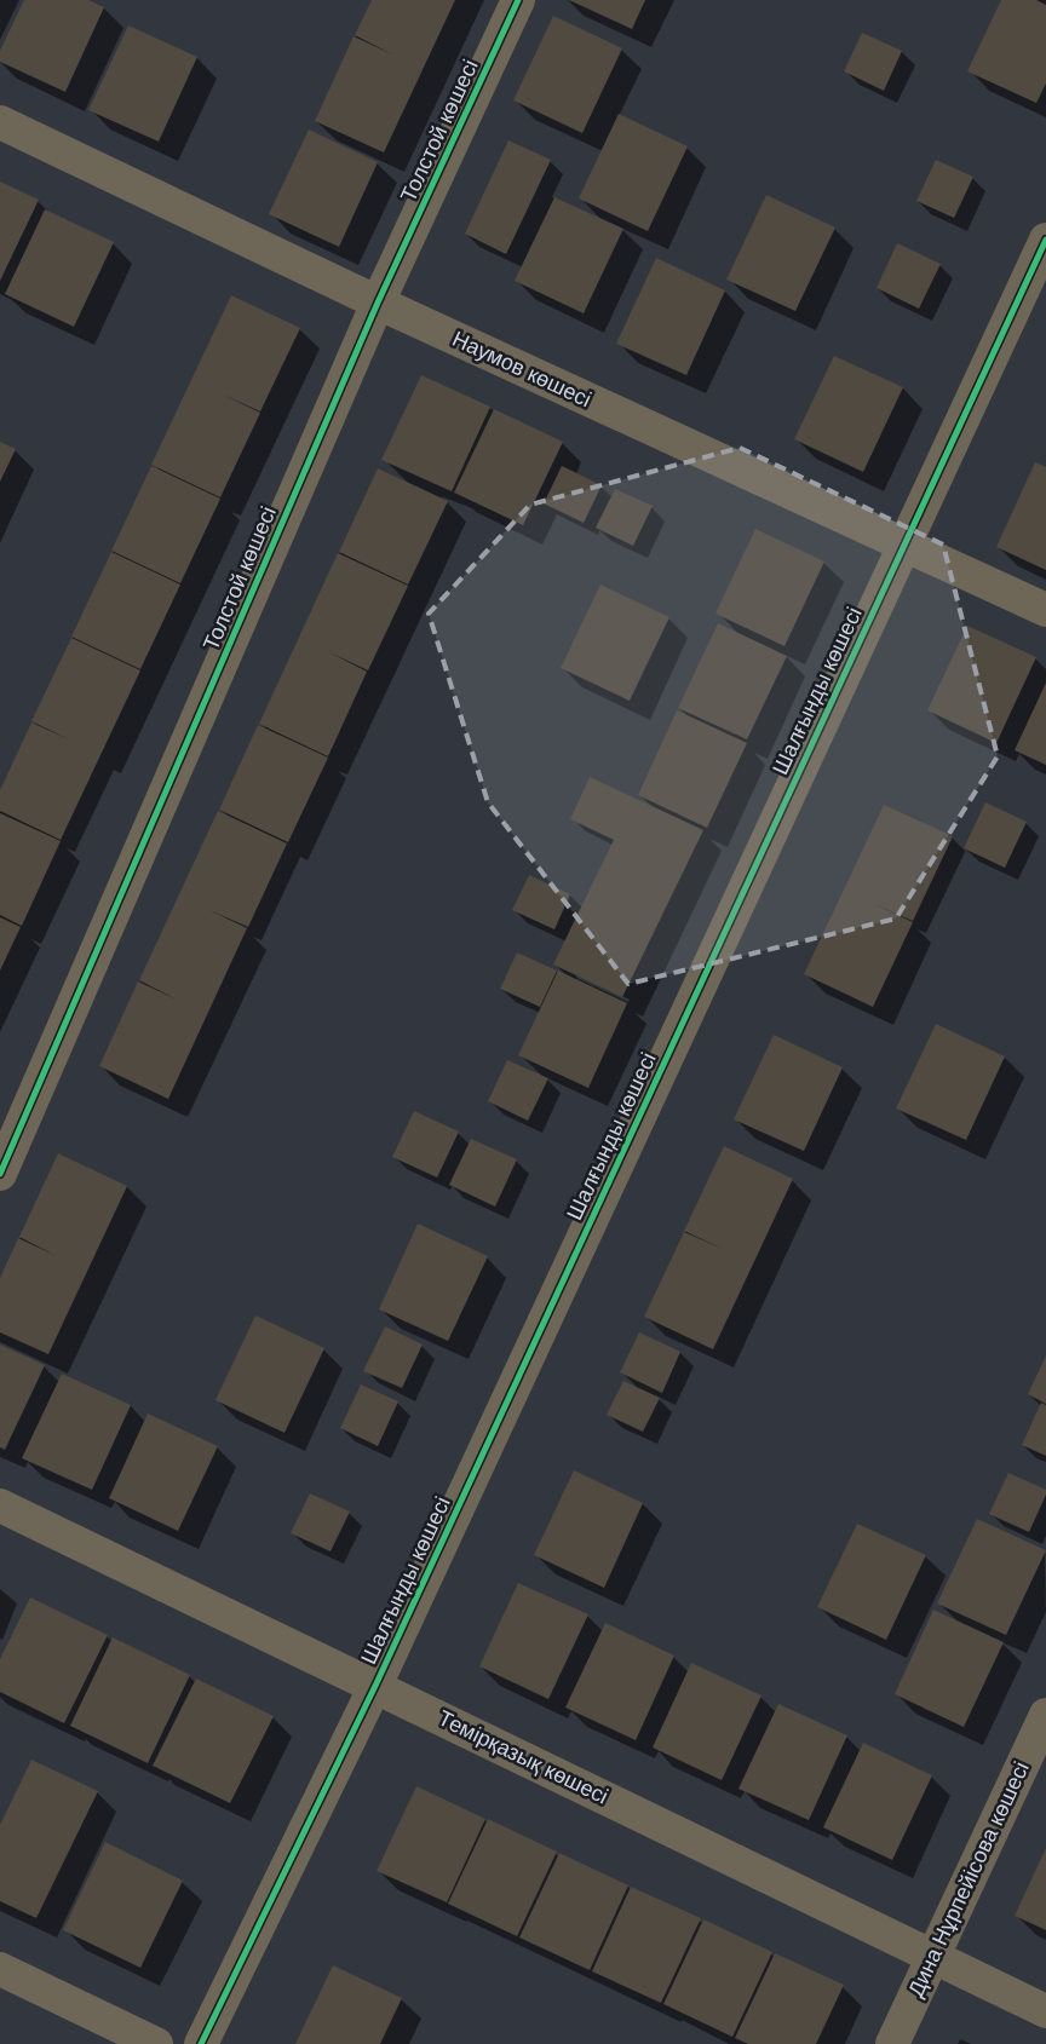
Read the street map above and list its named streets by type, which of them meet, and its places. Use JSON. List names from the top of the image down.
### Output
{
  "streets": {
    "street": [
      "Толстой көшесі",
      "Наумов көшесі",
      "Шалғынды көшесі",
      "Темірқазық көшесі",
      "Дина Нұрпейісова көшесі"
    ]
  },
  "crossings": [
    ["Толстой көшесі", "Наумов көшесі"],
    ["Наумов көшесі", "Шалғынды көшесі"],
    ["Шалғынды көшесі", "Темірқазық көшесі"],
    ["Темірқазық көшесі", "Дина Нұрпейісова көшесі"]
  ]
}
